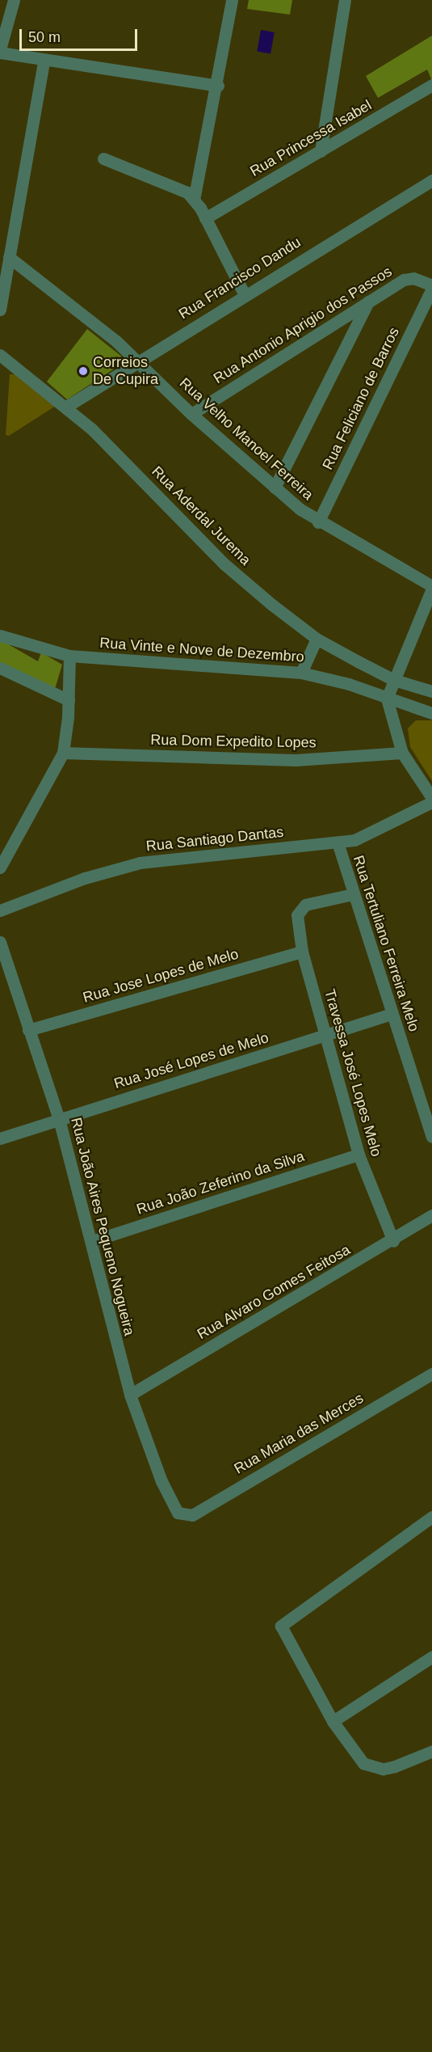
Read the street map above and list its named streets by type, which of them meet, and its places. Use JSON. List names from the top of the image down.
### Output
{
  "streets": {
    "street": [
      "Rua Princessa Isabel",
      "Rua Francisco Dandu",
      "Rua Antonio Aprigio dos Passos",
      "Rua Feliciano de Barros",
      "Rua Velho Manoel Ferreira",
      "Rua Aderdal Jurema",
      "Rua Vinte e Nove de Dezembro",
      "Rua Dom Expedito Lopes",
      "Rua Santiago Dantas",
      "Rua Tertuliano Ferreira Melo",
      "Rua Jose Lopes de Melo",
      "Rua José Lopes de Melo",
      "Travessa José Lopes Melo",
      "Rua João Zeferino da Silva",
      "Rua João Aires Pequeno Nogueira",
      "Rua Alvaro Gomes Feitosa",
      "Rua Maria das Merces"
    ]
  },
  "crossings": [
    ["Rua Francisco Dandu", "Rua Velho Manoel Ferreira"],
    ["Rua Francisco Dandu", "Rua Aderdal Jurema"],
    ["Rua Antonio Aprigio dos Passos", "Rua Feliciano de Barros"],
    ["Rua Antonio Aprigio dos Passos", "Rua Velho Manoel Ferreira"],
    ["Rua Feliciano de Barros", "Rua Velho Manoel Ferreira"],
    ["Rua Santiago Dantas", "Rua Tertuliano Ferreira Melo"],
    ["Rua Tertuliano Ferreira Melo", "Rua José Lopes de Melo"],
    ["Rua Tertuliano Ferreira Melo", "Travessa José Lopes Melo"],
    ["Rua Jose Lopes de Melo", "Travessa José Lopes Melo"],
    ["Rua Jose Lopes de Melo", "Rua João Aires Pequeno Nogueira"],
    ["Rua José Lopes de Melo", "Travessa José Lopes Melo"],
    ["Rua José Lopes de Melo", "Rua João Aires Pequeno Nogueira"],
    ["Travessa José Lopes Melo", "Rua João Zeferino da Silva"],
    ["Travessa José Lopes Melo", "Rua Alvaro Gomes Feitosa"],
    ["Rua João Zeferino da Silva", "Rua João Aires Pequeno Nogueira"],
    ["Rua João Aires Pequeno Nogueira", "Rua Alvaro Gomes Feitosa"],
    ["Rua João Aires Pequeno Nogueira", "Rua Maria das Merces"]
  ],
  "places": ["Correios De Cupira"],
  "scale_bar": "50 m"
}
